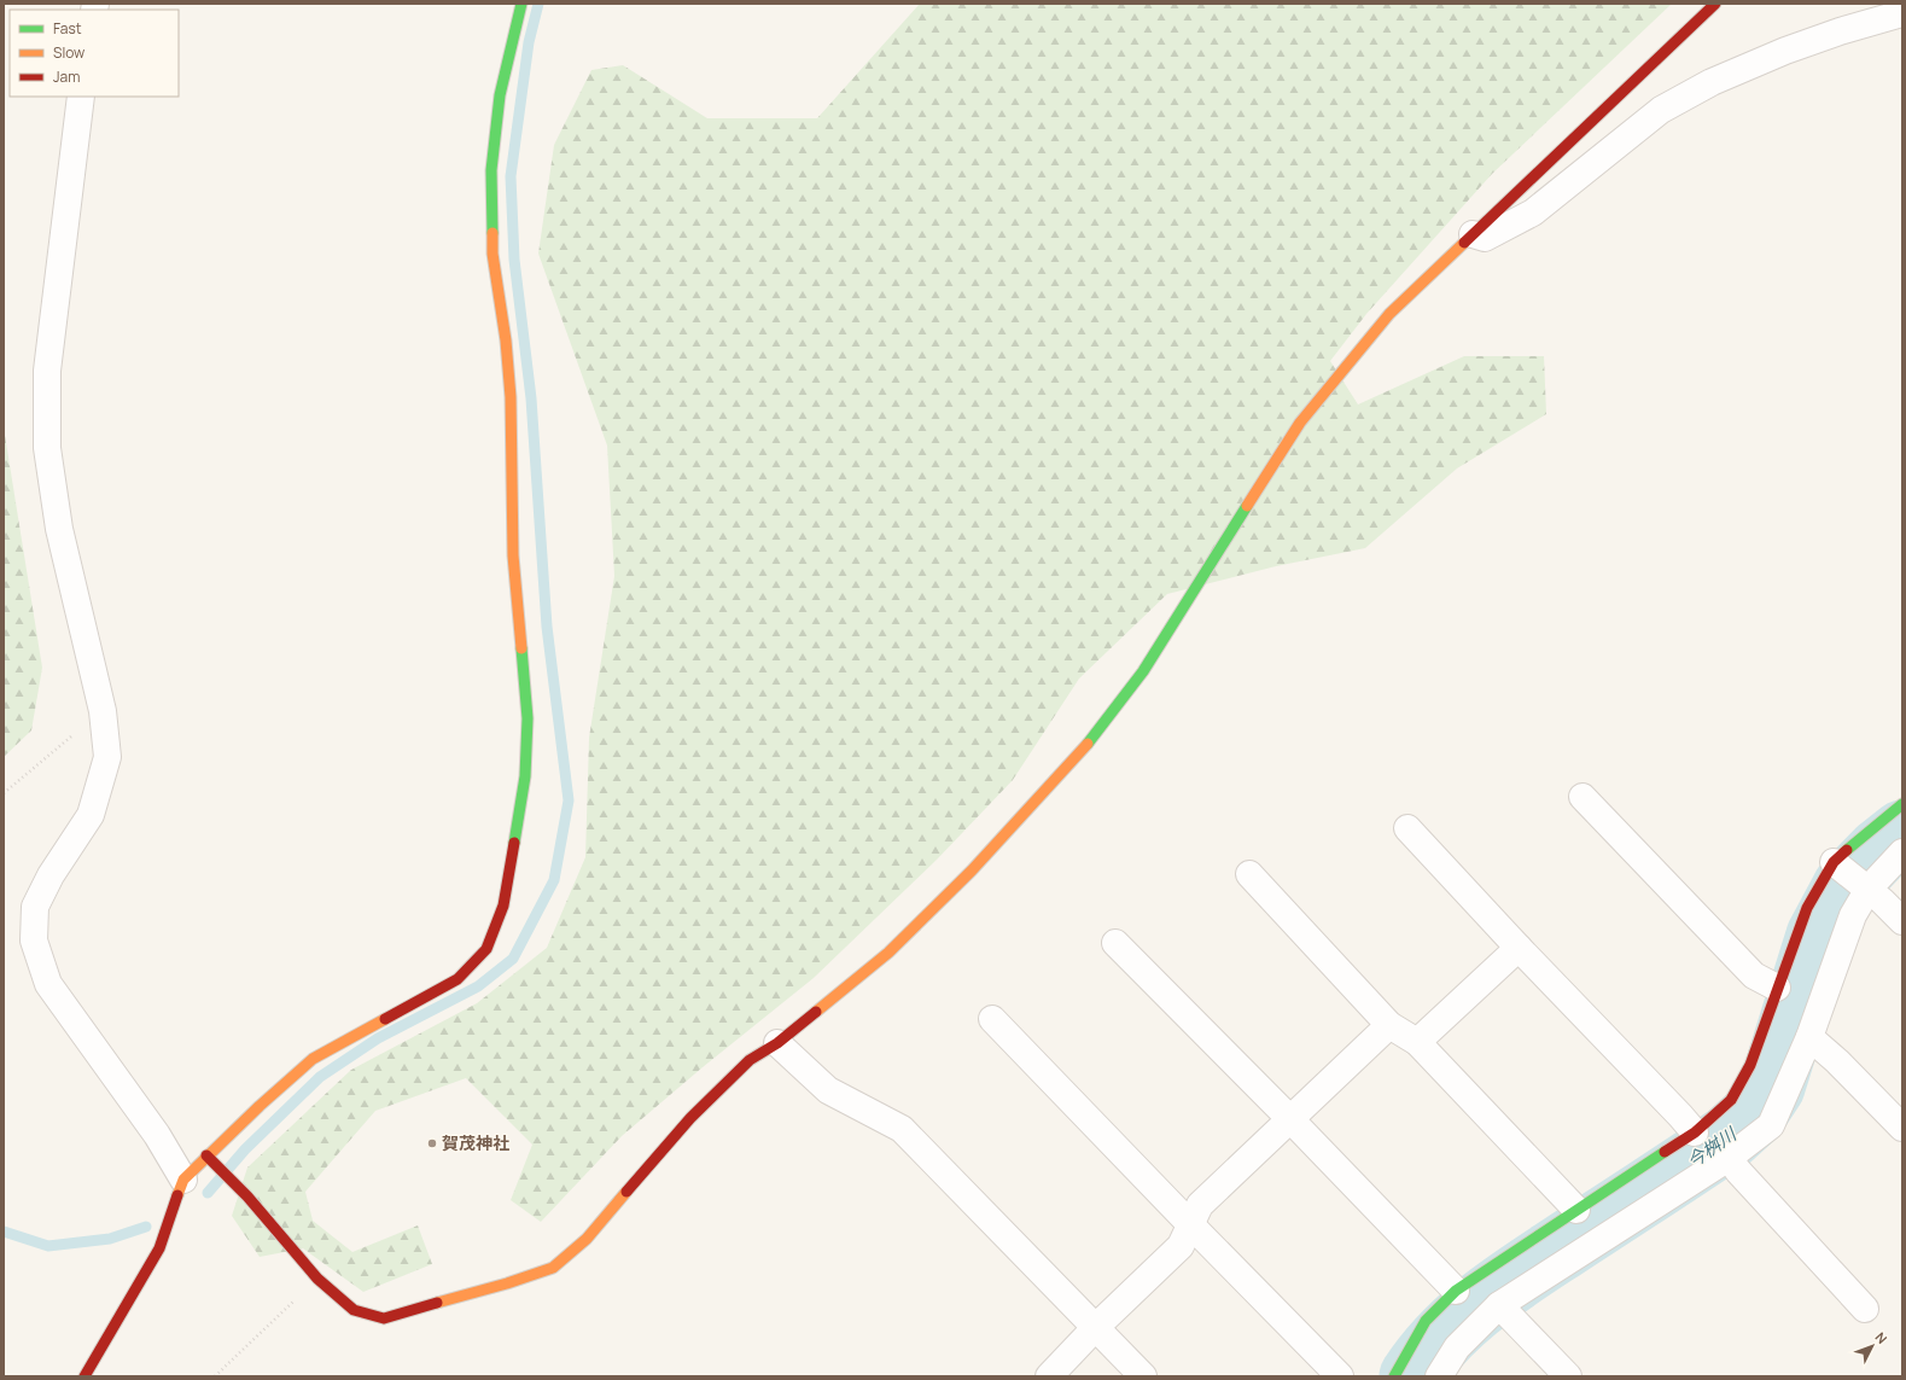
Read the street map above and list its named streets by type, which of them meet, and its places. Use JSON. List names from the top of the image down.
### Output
{
  "water": ["今桝川"],
  "places": ["賀茂神社"],
  "legend": ["Fast", "Slow", "Jam"],
  "north": "top right"
}
